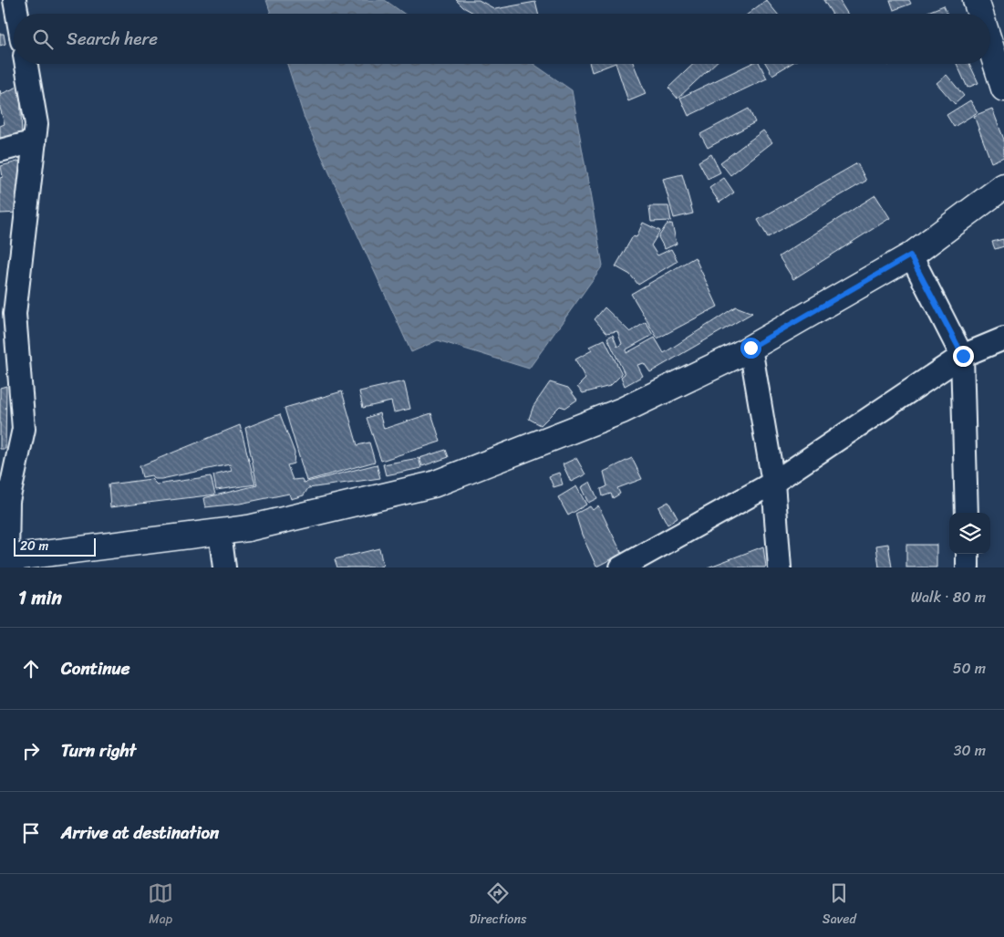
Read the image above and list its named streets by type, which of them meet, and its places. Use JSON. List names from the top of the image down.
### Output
{
  "scale_bar": "20 m",
  "page": {
    "search": "Search here",
    "scale": "20 m",
    "heading": ["1 min", "Walk · 80 m"],
    "list": [
      ["Continue", "50 m"],
      ["Turn right", "30 m"],
      "Arrive at destination"
    ],
    "nav": ["Map", "Directions", "Saved"]
  }
}
